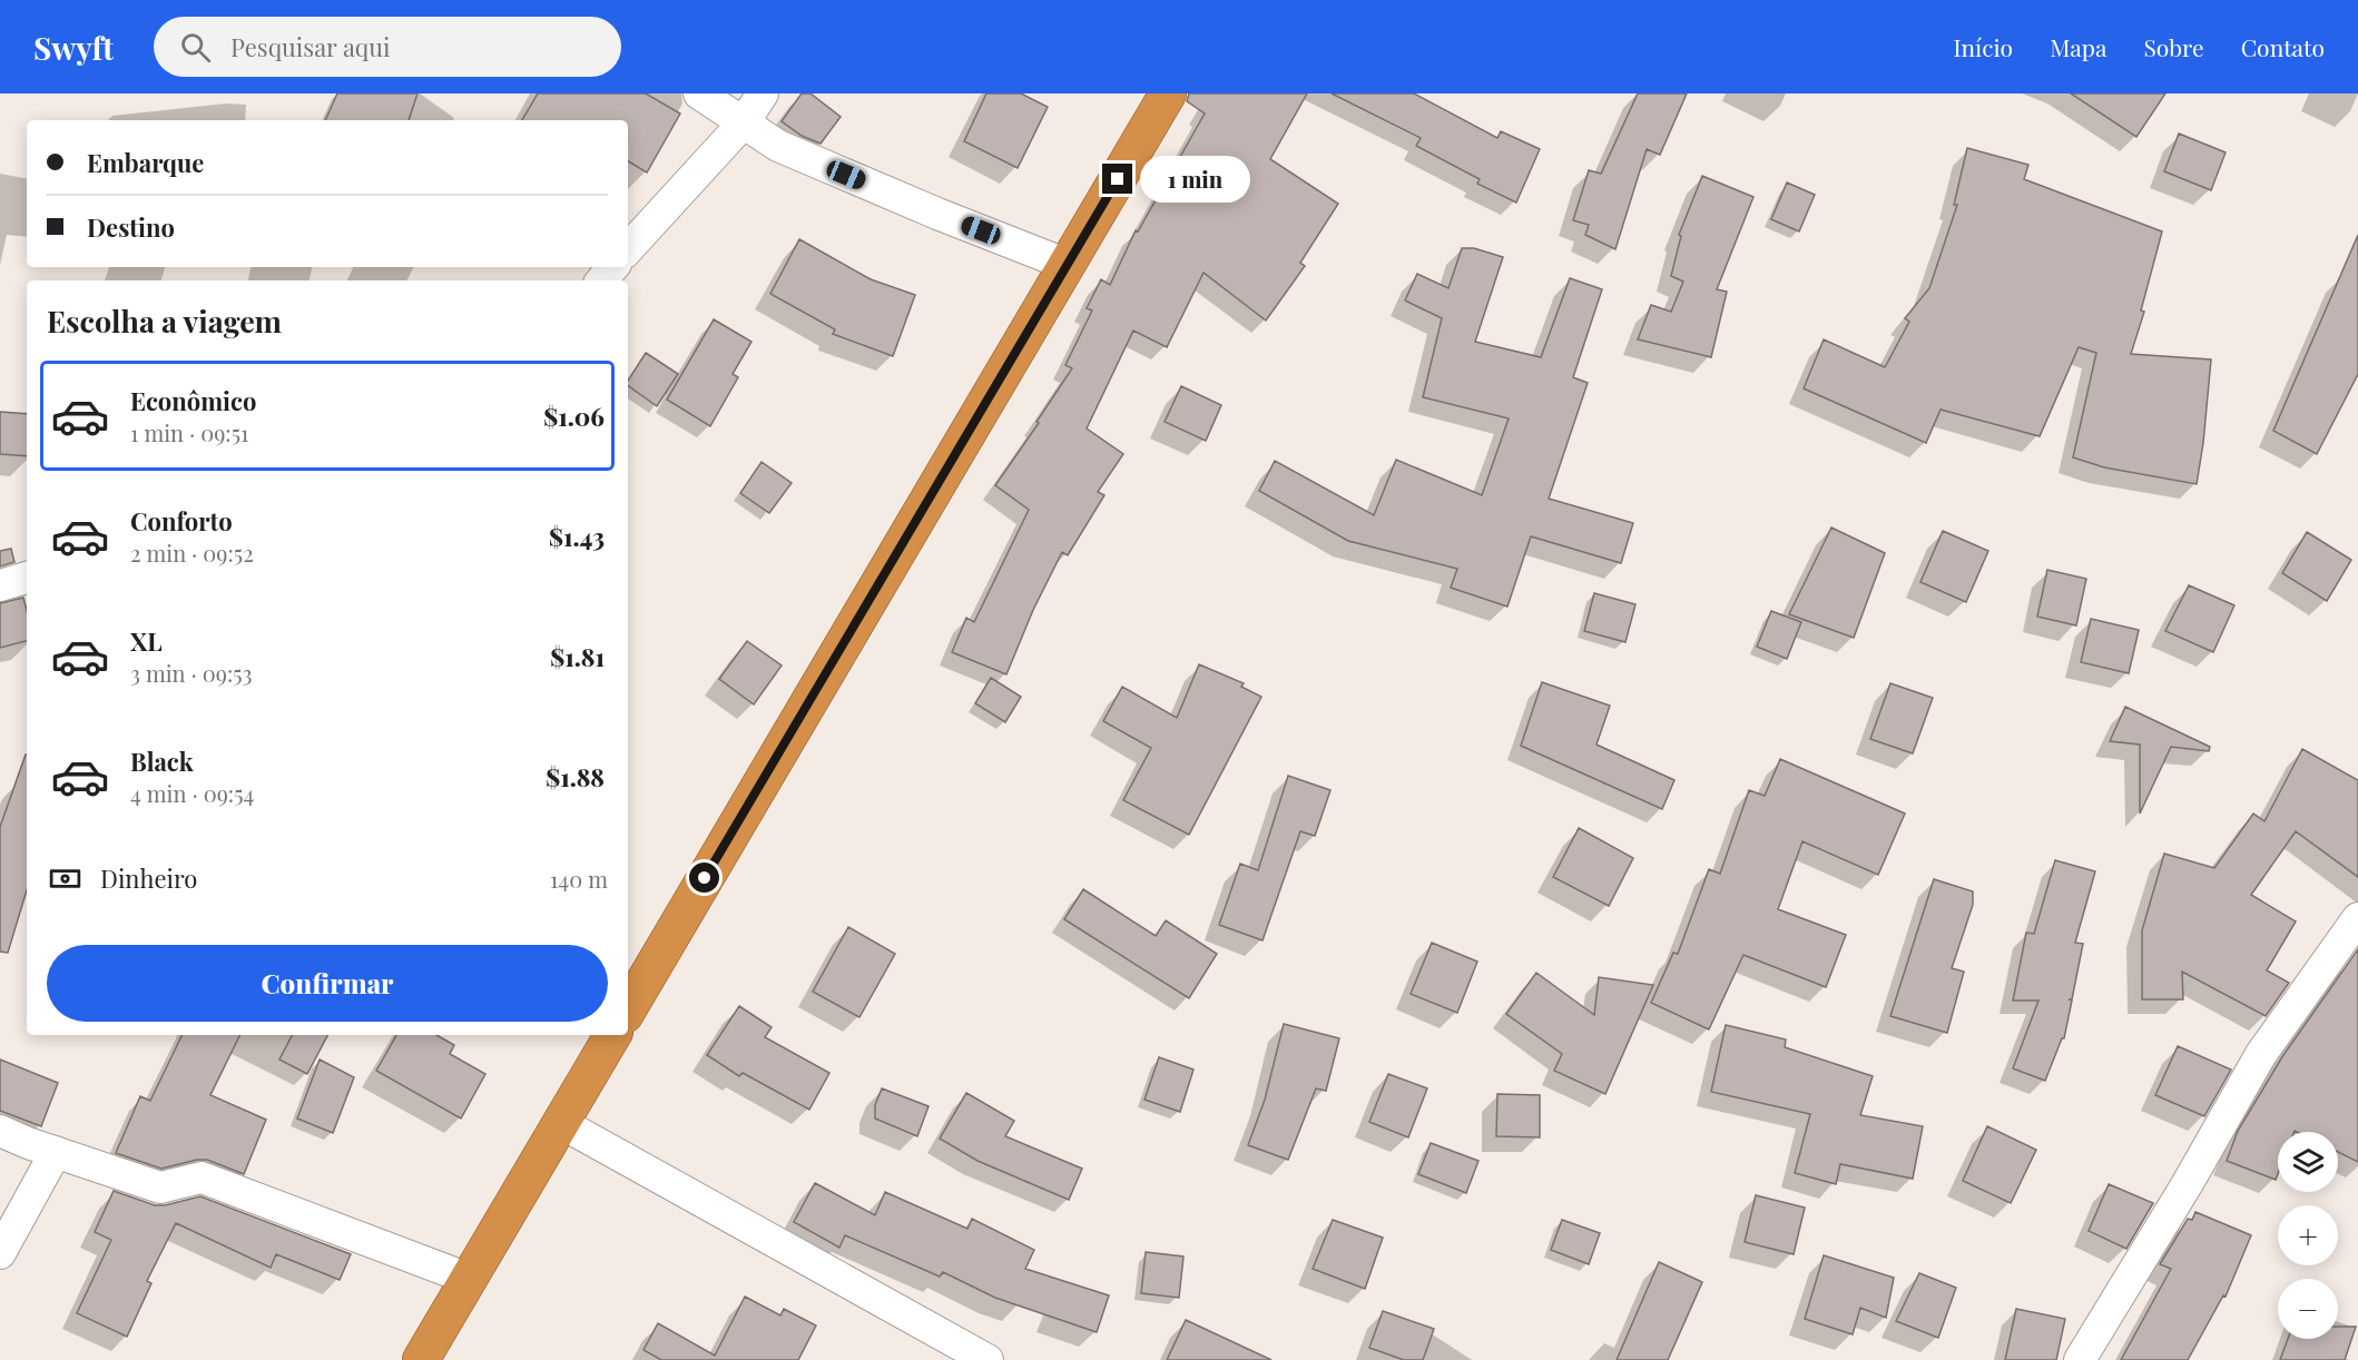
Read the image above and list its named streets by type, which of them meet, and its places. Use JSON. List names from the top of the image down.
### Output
{
  "page": {
    "header": "Swyft",
    "search": "Pesquisar aqui",
    "nav": [
      "Início",
      "Mapa",
      "Sobre",
      "Contato"
    ],
    "banner": ["Embarque", "Destino"],
    "bubble": "1 min",
    "heading": "Escolha a viagem",
    "list": [
      {
        "name": "Econômico",
        "note": "1 min · 09:51",
        "value": "$1.06"
      },
      {
        "name": "Conforto",
        "note": "2 min · 09:52",
        "value": "$1.43"
      },
      {
        "name": "XL",
        "note": "3 min · 09:53",
        "value": "$1.81"
      },
      {
        "name": "Black",
        "note": "4 min · 09:54",
        "value": "$1.88"
      }
    ],
    "pay": ["Dinheiro", "140 m"],
    "buttons": "Confirmar",
    "map_buttons": ["+", "−"]
  }
}
